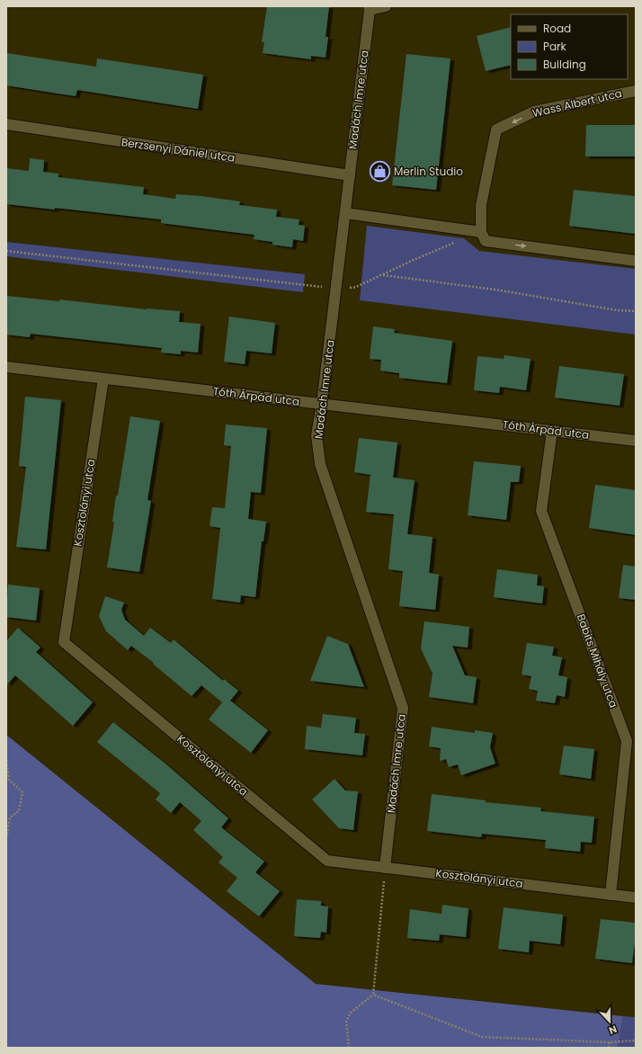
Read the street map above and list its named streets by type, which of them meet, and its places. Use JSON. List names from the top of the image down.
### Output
{
  "streets": {
    "street": [
      "Madách Imre utca",
      "Wass Albert utca",
      "Berzsenyi Dániel utca",
      "Tóth Árpád utca",
      "Kosztolányi utca",
      "Babits Mihály utca"
    ]
  },
  "crossings": [
    ["Madách Imre utca", "Berzsenyi Dániel utca"],
    ["Madách Imre utca", "Tóth Árpád utca"],
    ["Madách Imre utca", "Kosztolányi utca"],
    ["Tóth Árpád utca", "Kosztolányi utca"],
    ["Tóth Árpád utca", "Babits Mihály utca"],
    ["Kosztolányi utca", "Babits Mihály utca"]
  ],
  "one_way": ["Wass Albert utca"],
  "places": {
    "shop": ["Merlin Studio"]
  },
  "legend": ["Road", "Park", "Building"],
  "north": "bottom"
}
